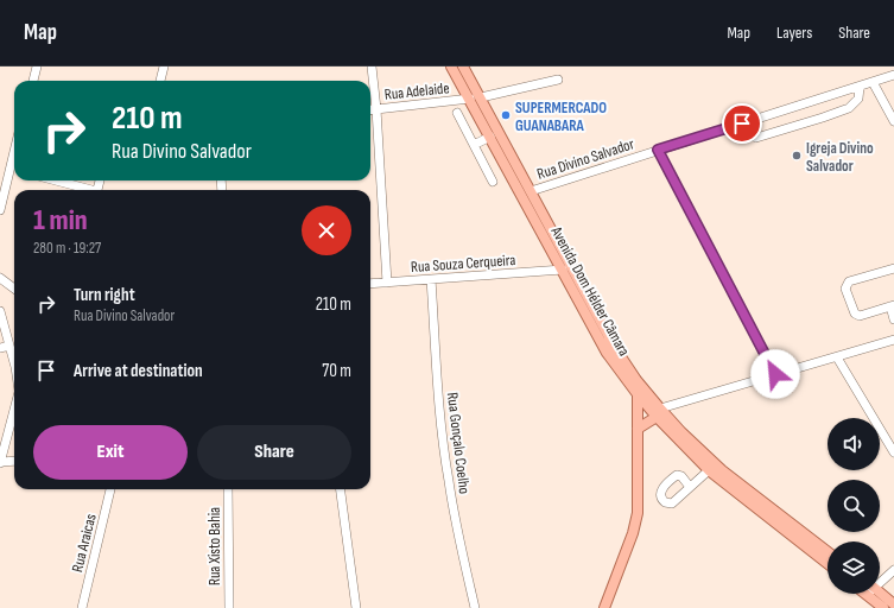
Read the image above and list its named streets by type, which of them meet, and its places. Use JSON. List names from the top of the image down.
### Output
{
  "streets": {
    "main road": ["Avenida Dom Hélder Câmara"],
    "street": [
      "Rua Adelaide",
      "Rua Divino Salvador",
      "Rua Souza Cerqueira",
      "Rua Gonçalo Coelho",
      "Rua Araicas",
      "Rua Xisto Bahia"
    ]
  },
  "crossings": [
    ["Rua Adelaide", "Avenida Dom Hélder Câmara"],
    ["Rua Divino Salvador", "Avenida Dom Hélder Câmara"],
    ["Rua Souza Cerqueira", "Avenida Dom Hélder Câmara"],
    ["Rua Souza Cerqueira", "Rua Gonçalo Coelho"]
  ],
  "places": ["SUPERMERCADO GUANABARA", "Igreja Divino Salvador"],
  "page": {
    "header": "Map",
    "nav": ["Map", "Layers", "Share"],
    "turn": ["210 m", "Rua Divino Salvador"],
    "heading": ["1 min", "280 m · 19:27"],
    "list": [
      {
        "name": "Turn right",
        "note": "Rua Divino Salvador",
        "value": "210 m"
      },
      {
        "name": "Arrive at destination",
        "value": "70 m"
      }
    ],
    "buttons": ["Exit", "Share"]
  }
}
